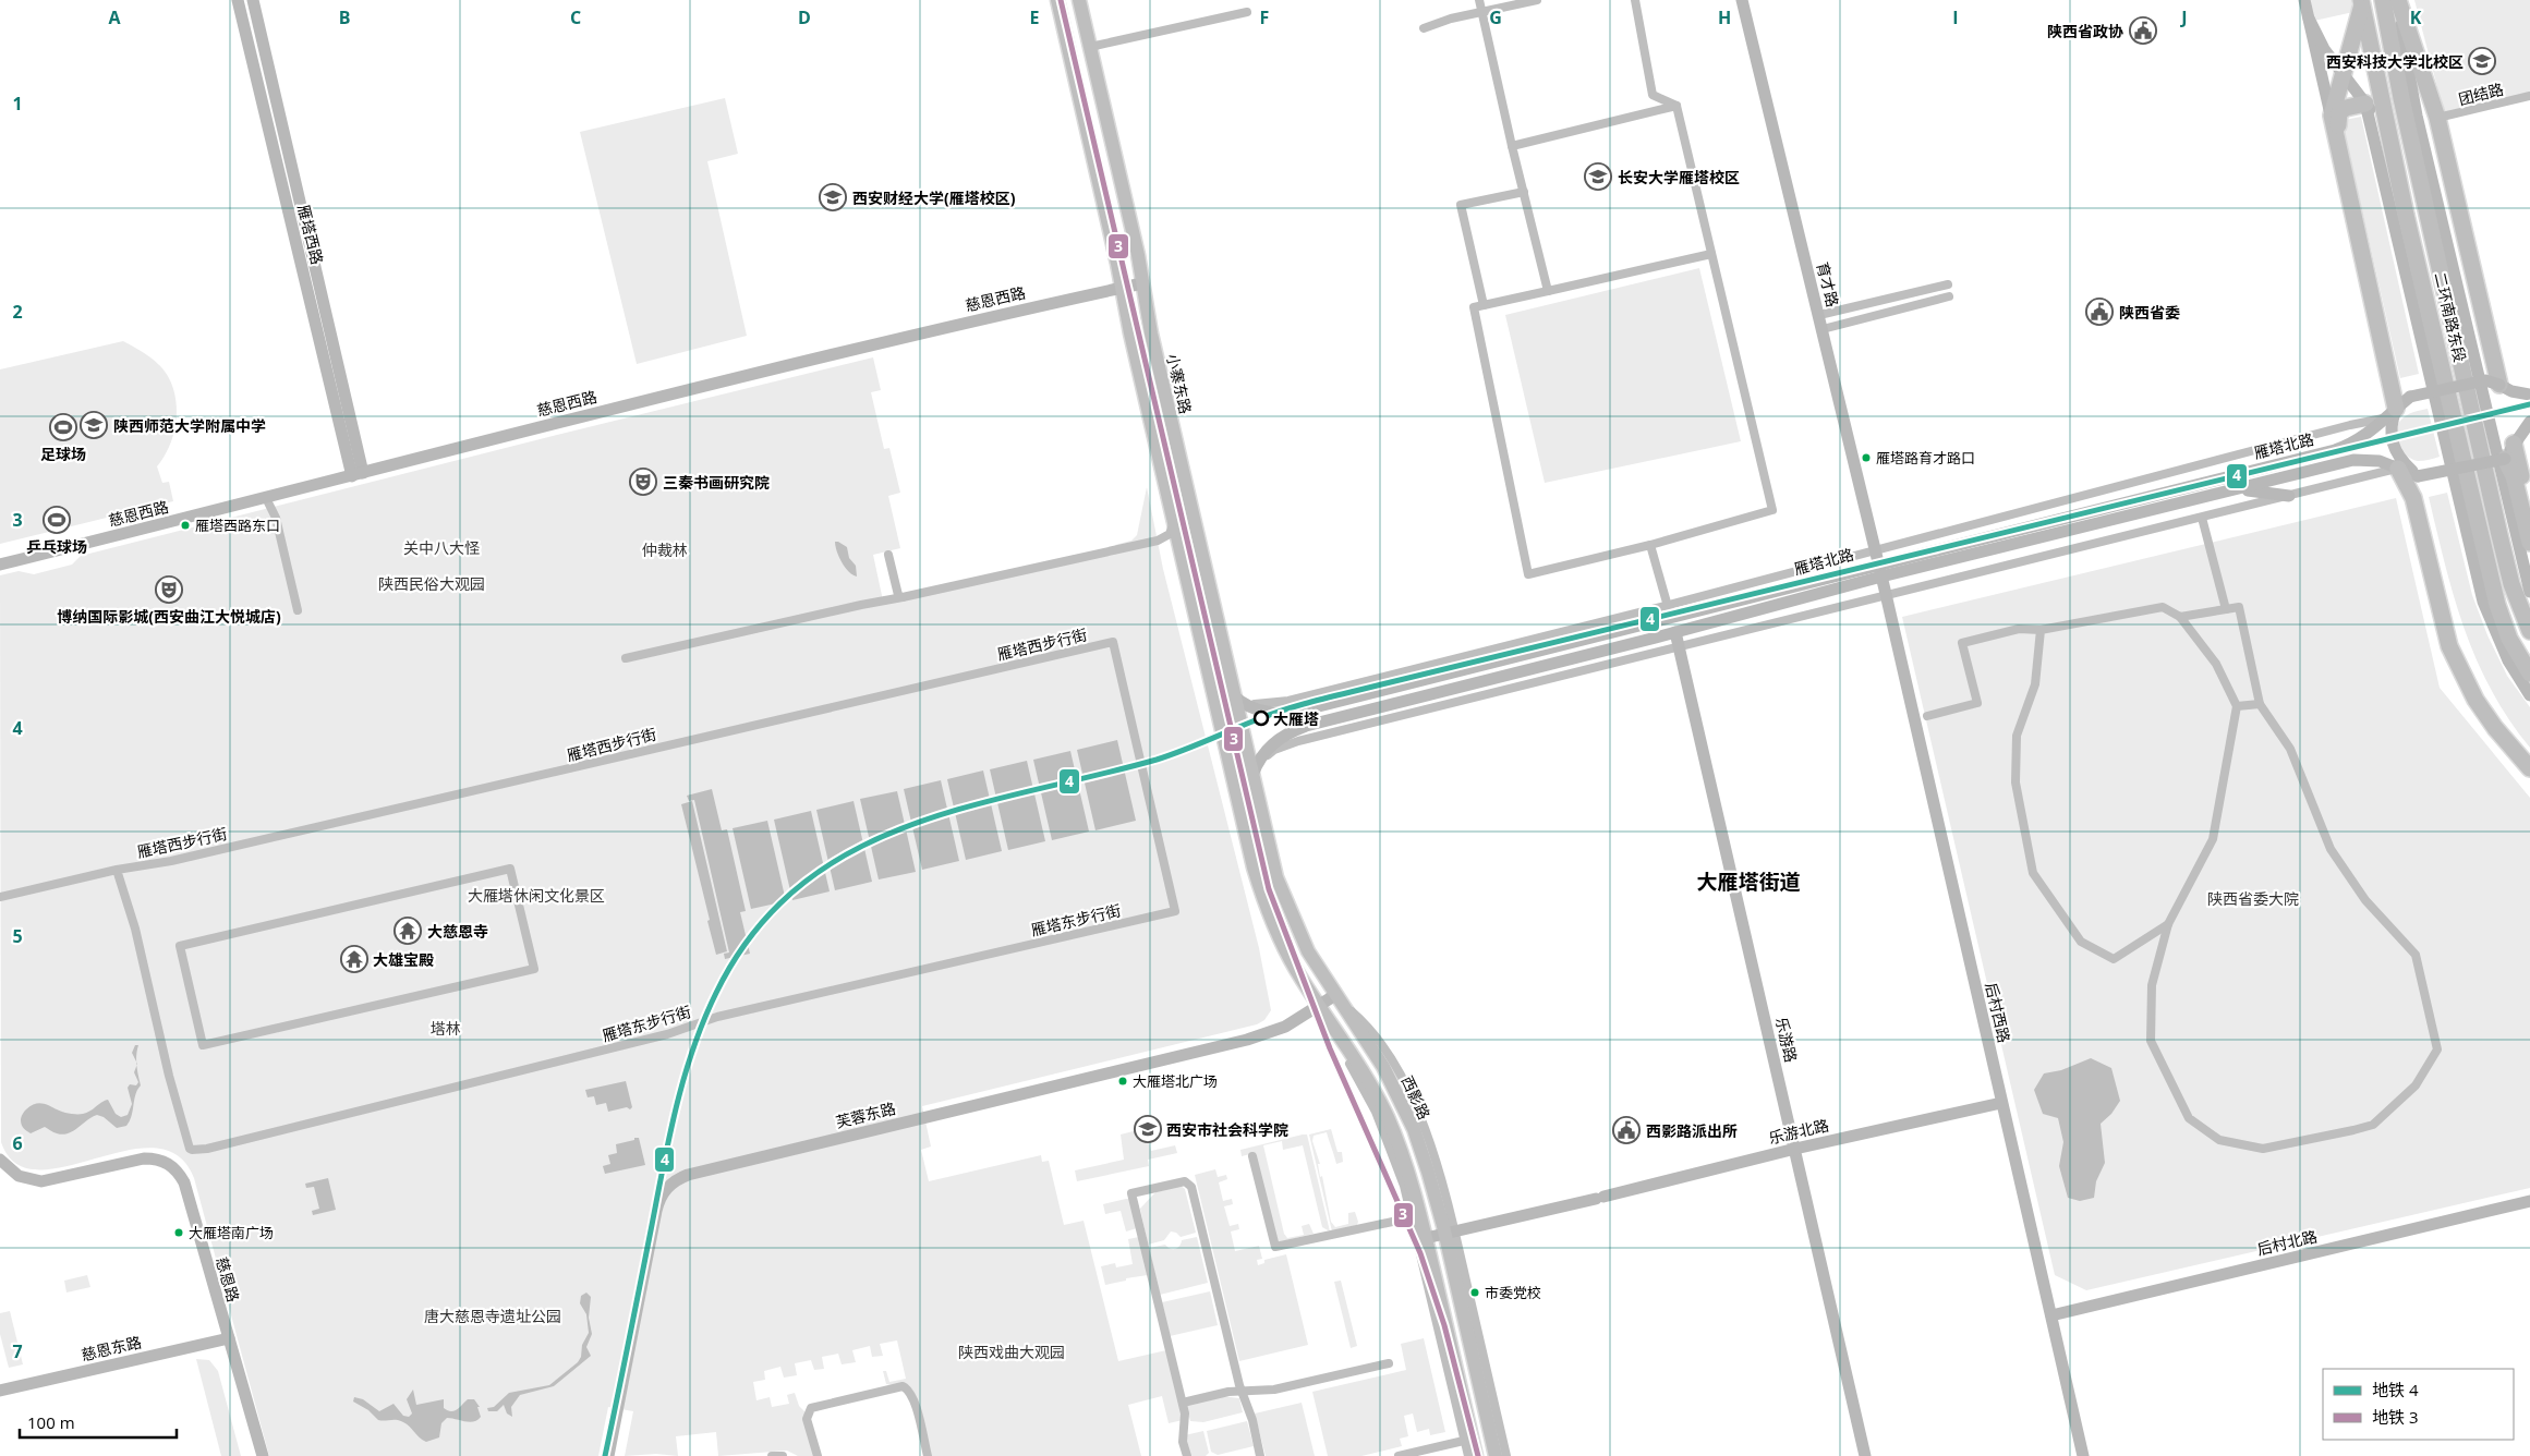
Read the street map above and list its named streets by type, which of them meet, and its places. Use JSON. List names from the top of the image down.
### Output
{
  "streets": {
    "highway": ["二环南路东段"],
    "main road": [
      "雁塔西路",
      "育才路",
      "慈恩西路",
      "小寨东路",
      "雁塔北路",
      "后村西路",
      "乐游路",
      "西影路",
      "芙蓉东路",
      "乐游北路",
      "后村北路",
      "慈恩路",
      "慈恩东路"
    ],
    "street": ["团结路", "雁塔西步行街", "雁塔东步行街"]
  },
  "crossings": [
    ["雁塔西路", "慈恩西路"],
    ["育才路", "雁塔北路"],
    ["育才路", "后村西路"],
    ["慈恩西路", "小寨东路"],
    ["小寨东路", "雁塔北路"],
    ["小寨东路", "西影路"],
    ["雁塔北路", "后村西路"],
    ["雁塔北路", "乐游路"],
    ["雁塔北路", "西影路"],
    ["雁塔西步行街", "雁塔东步行街"],
    ["后村西路", "乐游北路"],
    ["后村西路", "后村北路"],
    ["乐游路", "乐游北路"],
    ["西影路", "芙蓉东路"],
    ["西影路", "乐游北路"],
    ["慈恩路", "慈恩东路"]
  ],
  "districts": ["大雁塔街道"],
  "parks": [
    "关中八大怪",
    "仲裁林",
    "陕西民俗大观园",
    "大雁塔休闲文化景区",
    "陕西省委大院",
    "塔林",
    "唐大慈恩寺遗址公园",
    "陕西戏曲大观园"
  ],
  "places": {
    "public building": ["陕西省政协", "陕西省委", "西影路派出所"],
    "school or university": [
      "西安科技大学北校区",
      "长安大学雁塔校区",
      "西安财经大学(雁塔校区)",
      "陕西师范大学附属中学",
      "西安市社会科学院"
    ],
    "sports": ["足球场", "乒乓球场"],
    "other": [
      "雁塔路育才路口",
      "雁塔西路东口",
      "大雁塔",
      "大雁塔北广场",
      "大雁塔南广场",
      "市委党校"
    ],
    "theatre": ["三秦书画研究院", "博纳国际影城(西安曲江大悦城店)"],
    "temple": ["大慈恩寺", "大雄宝殿"]
  },
  "lines": ["metro line 3", "metro line 4"],
  "legend": ["地铁 4", "地铁 3"],
  "scale_bar": "100 m",
  "grid": {
    "columns": [
      "A",
      "B",
      "C",
      "D",
      "E",
      "F",
      "G",
      "H",
      "I",
      "J",
      "K"
    ],
    "rows": [
      "1",
      "2",
      "3",
      "4",
      "5",
      "6",
      "7"
    ]
  }
}
